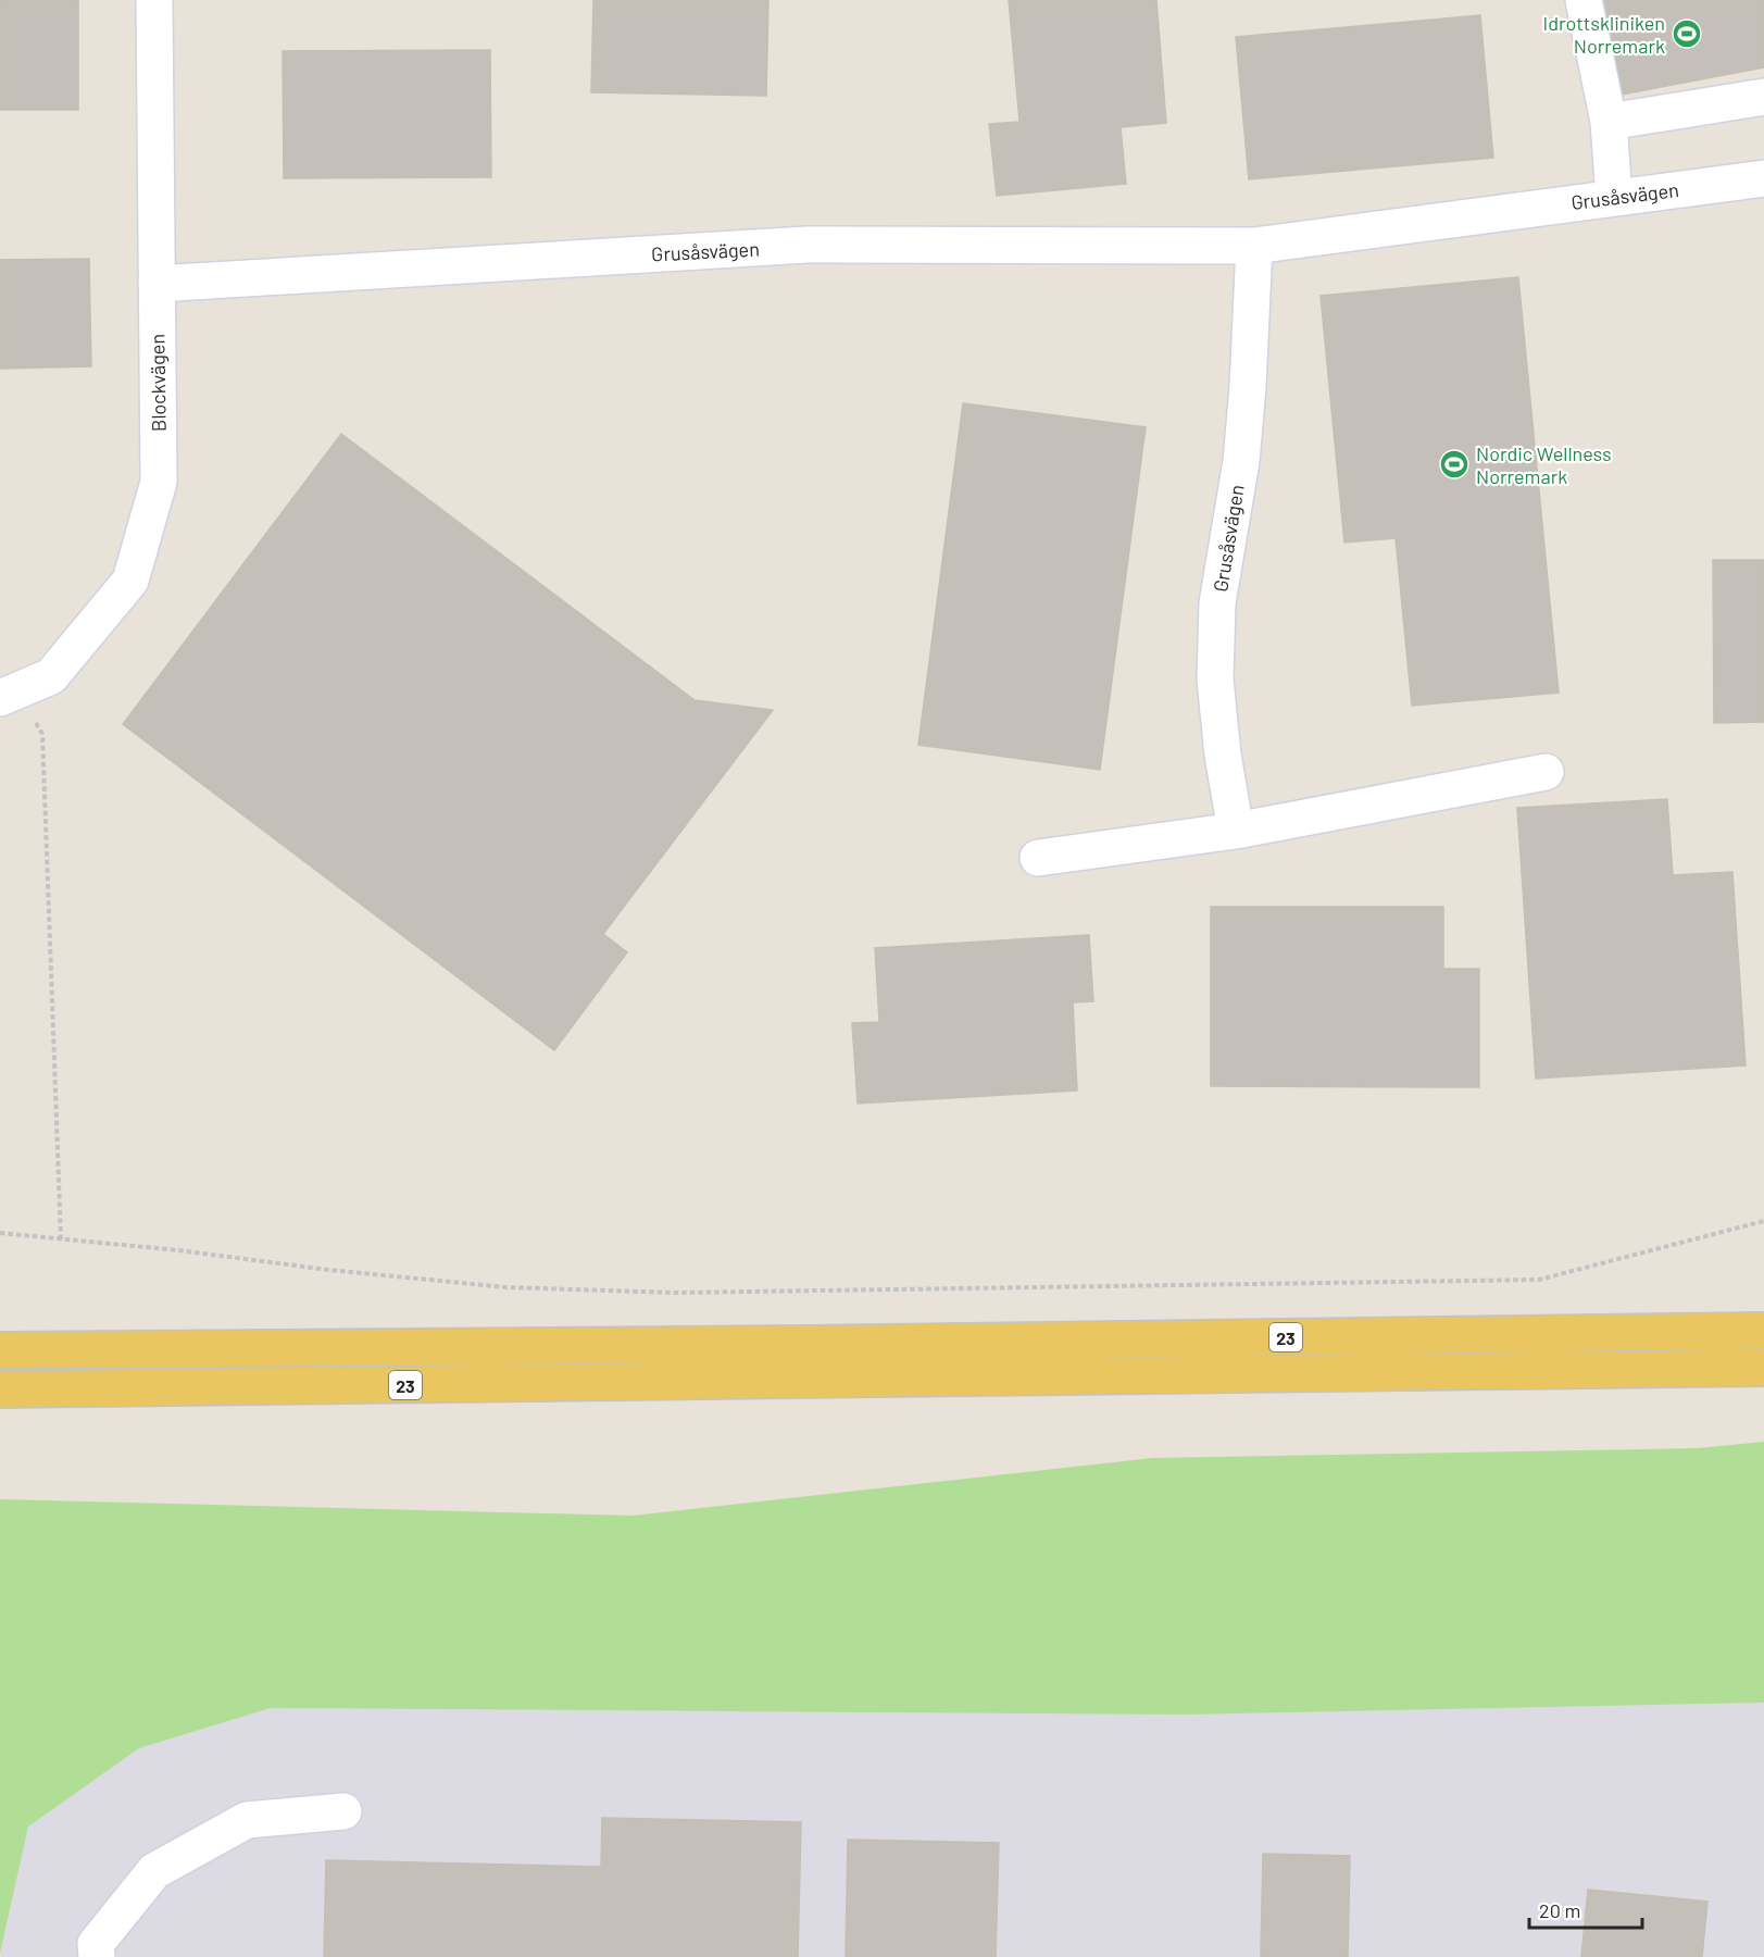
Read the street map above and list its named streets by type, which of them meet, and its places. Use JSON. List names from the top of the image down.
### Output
{
  "streets": {
    "main road": ["23"],
    "street": ["Grusåsvägen", "Blockvägen"]
  },
  "crossings": [
    ["Grusåsvägen", "Blockvägen"]
  ],
  "places": {
    "sports": ["Idrottskliniken Norremark", "Nordic Wellness Norremark"]
  },
  "scale_bar": "20 m"
}
